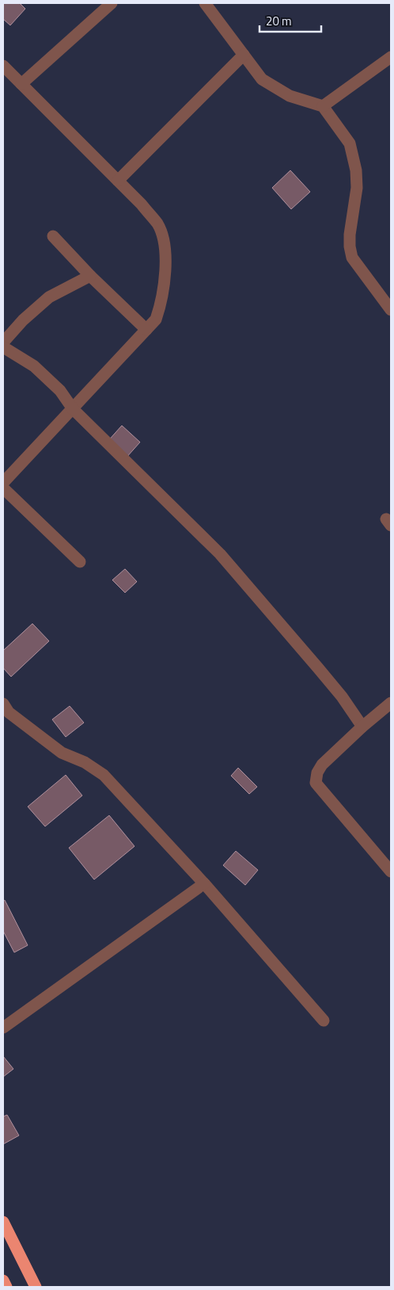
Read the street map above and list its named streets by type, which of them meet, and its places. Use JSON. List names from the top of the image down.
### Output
{
  "scale_bar": "20 m"
}
